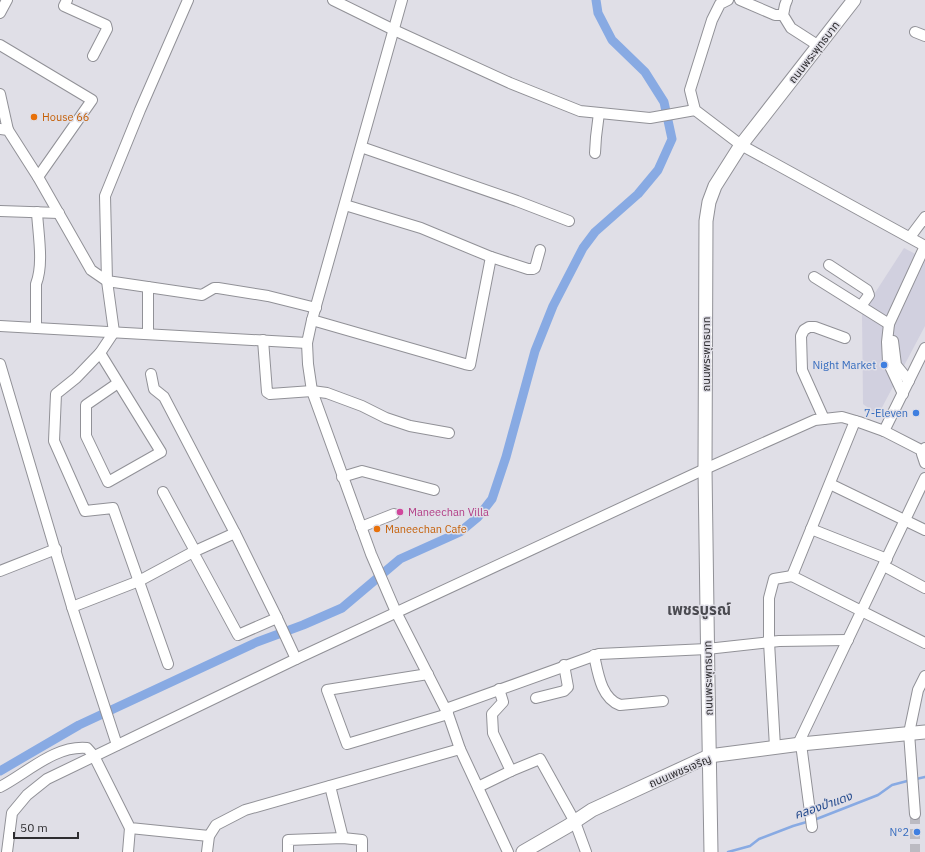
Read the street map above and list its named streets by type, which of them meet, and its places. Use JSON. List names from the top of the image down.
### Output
{
  "streets": {
    "main road": ["ถนนพระพุทธบาท", "ถนนเพชรเจริญ"]
  },
  "crossings": [
    ["ถนนพระพุทธบาท", "ถนนเพชรเจริญ"]
  ],
  "districts": ["เพชรบูรณ์"],
  "water": ["คลองป่าแดง"],
  "places": [
    "House 66",
    "Night Market",
    "7-Eleven",
    "Maneechan Villa",
    "Maneechan Cafe",
    "N°2"
  ],
  "scale_bar": "50 m"
}
